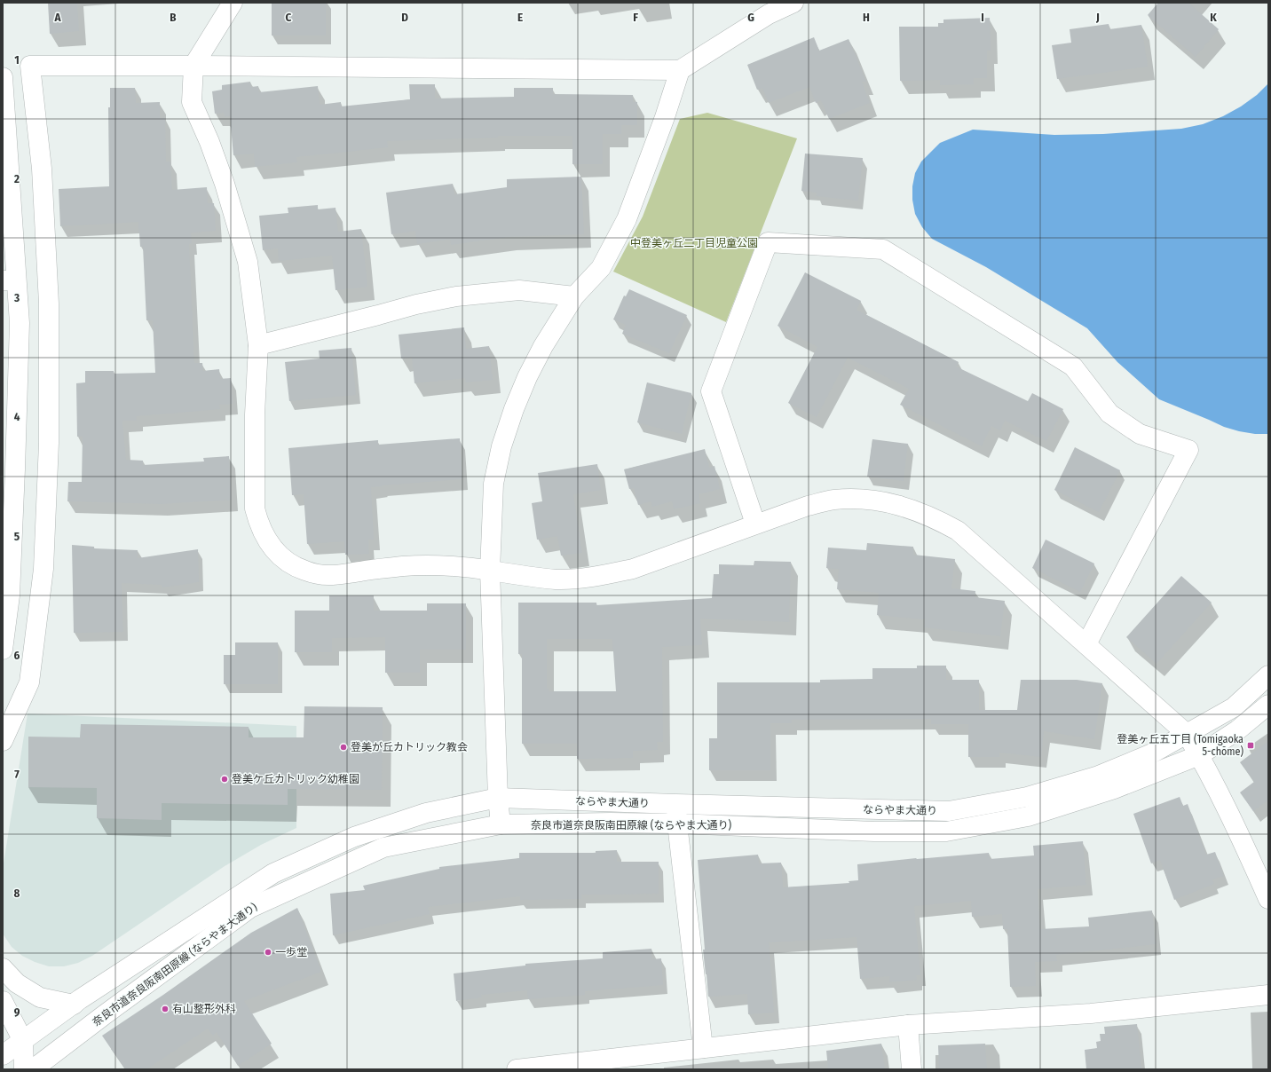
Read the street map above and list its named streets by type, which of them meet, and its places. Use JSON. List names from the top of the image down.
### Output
{
  "streets": {
    "street": ["ならやま大通り", "奈良市道奈良阪南田原線 (ならやま大通り)"]
  },
  "crossings": [
    ["ならやま大通り", "奈良市道奈良阪南田原線 (ならやま大通り)"]
  ],
  "parks": ["中登美ヶ丘二丁目児童公園"],
  "places": {
    "transit": ["登美ヶ丘五丁目 (Tomigaoka 5-chōme)"],
    "other": [
      "登美が丘カトリック教会",
      "登美ケ丘カトリック幼稚園",
      "一歩堂",
      "有山整形外科"
    ]
  },
  "grid": {
    "columns": [
      "A",
      "B",
      "C",
      "D",
      "E",
      "F",
      "G",
      "H",
      "I",
      "J",
      "K"
    ],
    "rows": [
      "1",
      "2",
      "3",
      "4",
      "5",
      "6",
      "7",
      "8",
      "9"
    ]
  }
}
